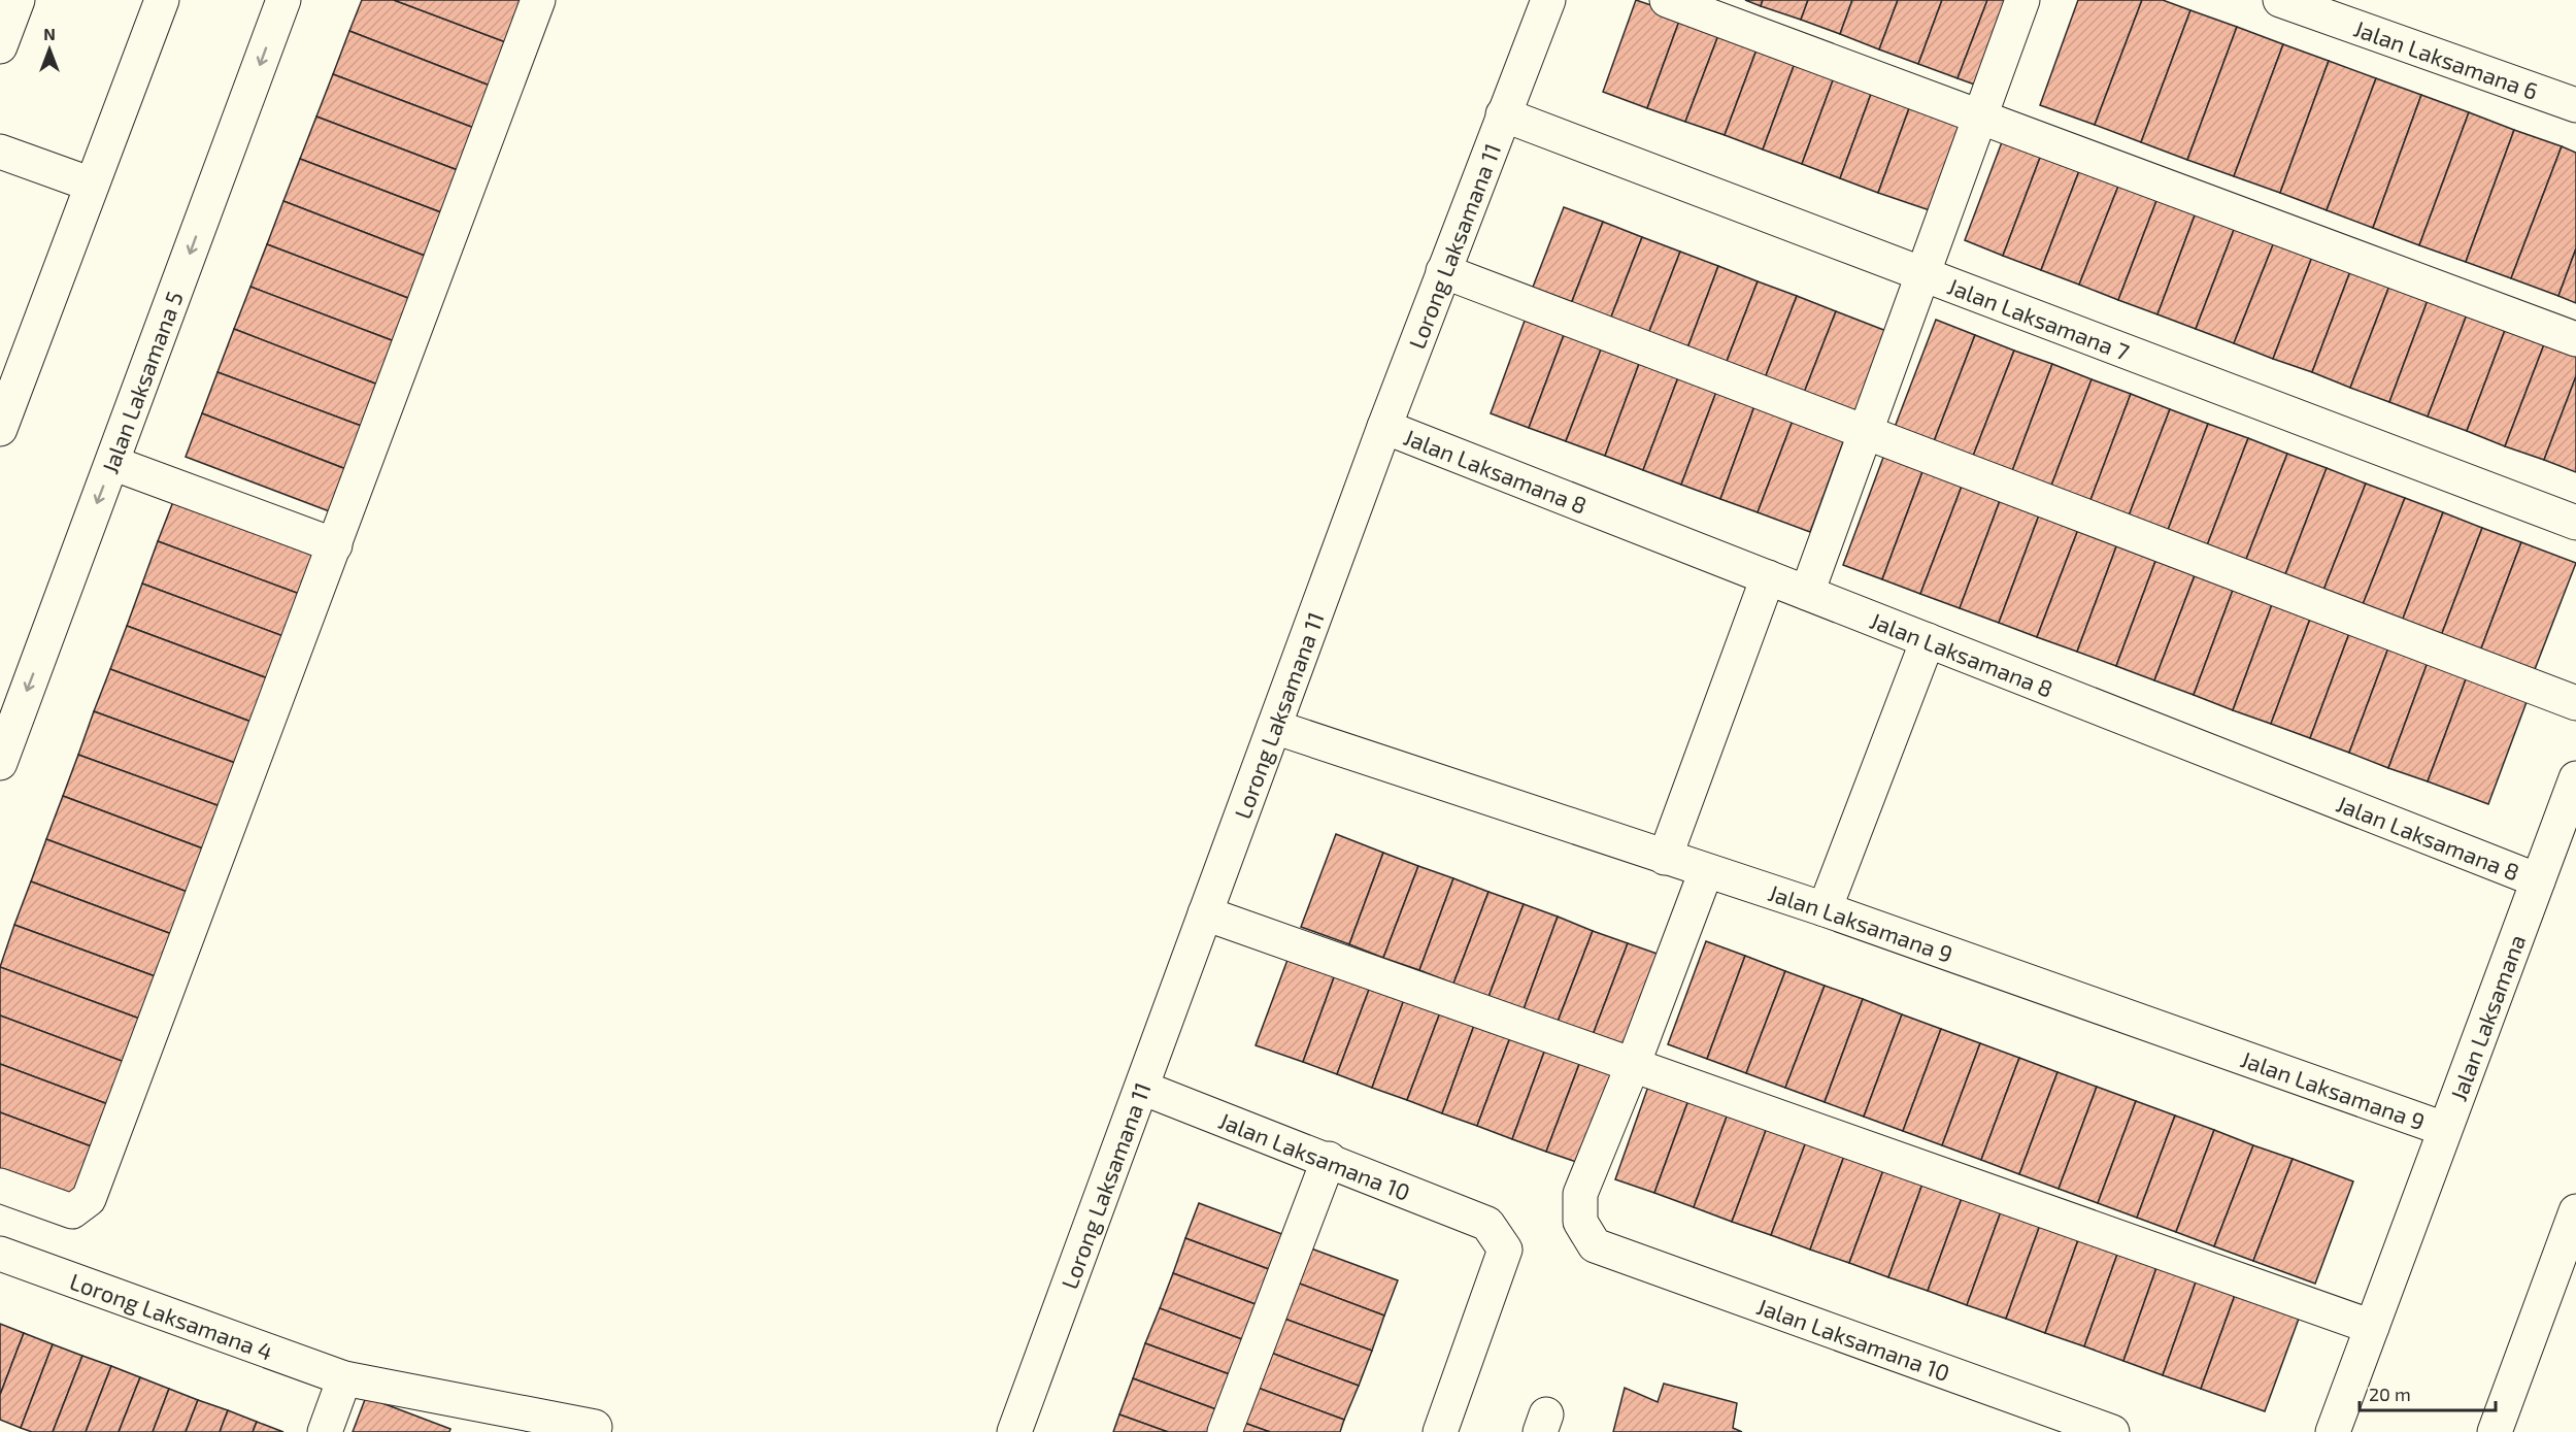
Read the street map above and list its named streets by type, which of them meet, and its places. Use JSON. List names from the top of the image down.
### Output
{
  "streets": {
    "street": [
      "Jalan Laksamana 6",
      "Lorong Laksamana 11",
      "Jalan Laksamana 7",
      "Jalan Laksamana 5",
      "Jalan Laksamana 8",
      "Jalan Laksamana 9",
      "Jalan Laksamana",
      "Jalan Laksamana 10",
      "Lorong Laksamana 4"
    ]
  },
  "crossings": [
    ["Lorong Laksamana 11", "Jalan Laksamana 7"],
    ["Lorong Laksamana 11", "Jalan Laksamana 8"],
    ["Lorong Laksamana 11", "Jalan Laksamana 9"],
    ["Lorong Laksamana 11", "Jalan Laksamana 10"],
    ["Jalan Laksamana 8", "Jalan Laksamana"],
    ["Jalan Laksamana 9", "Jalan Laksamana"]
  ],
  "scale_bar": "20 m",
  "north": "top"
}
